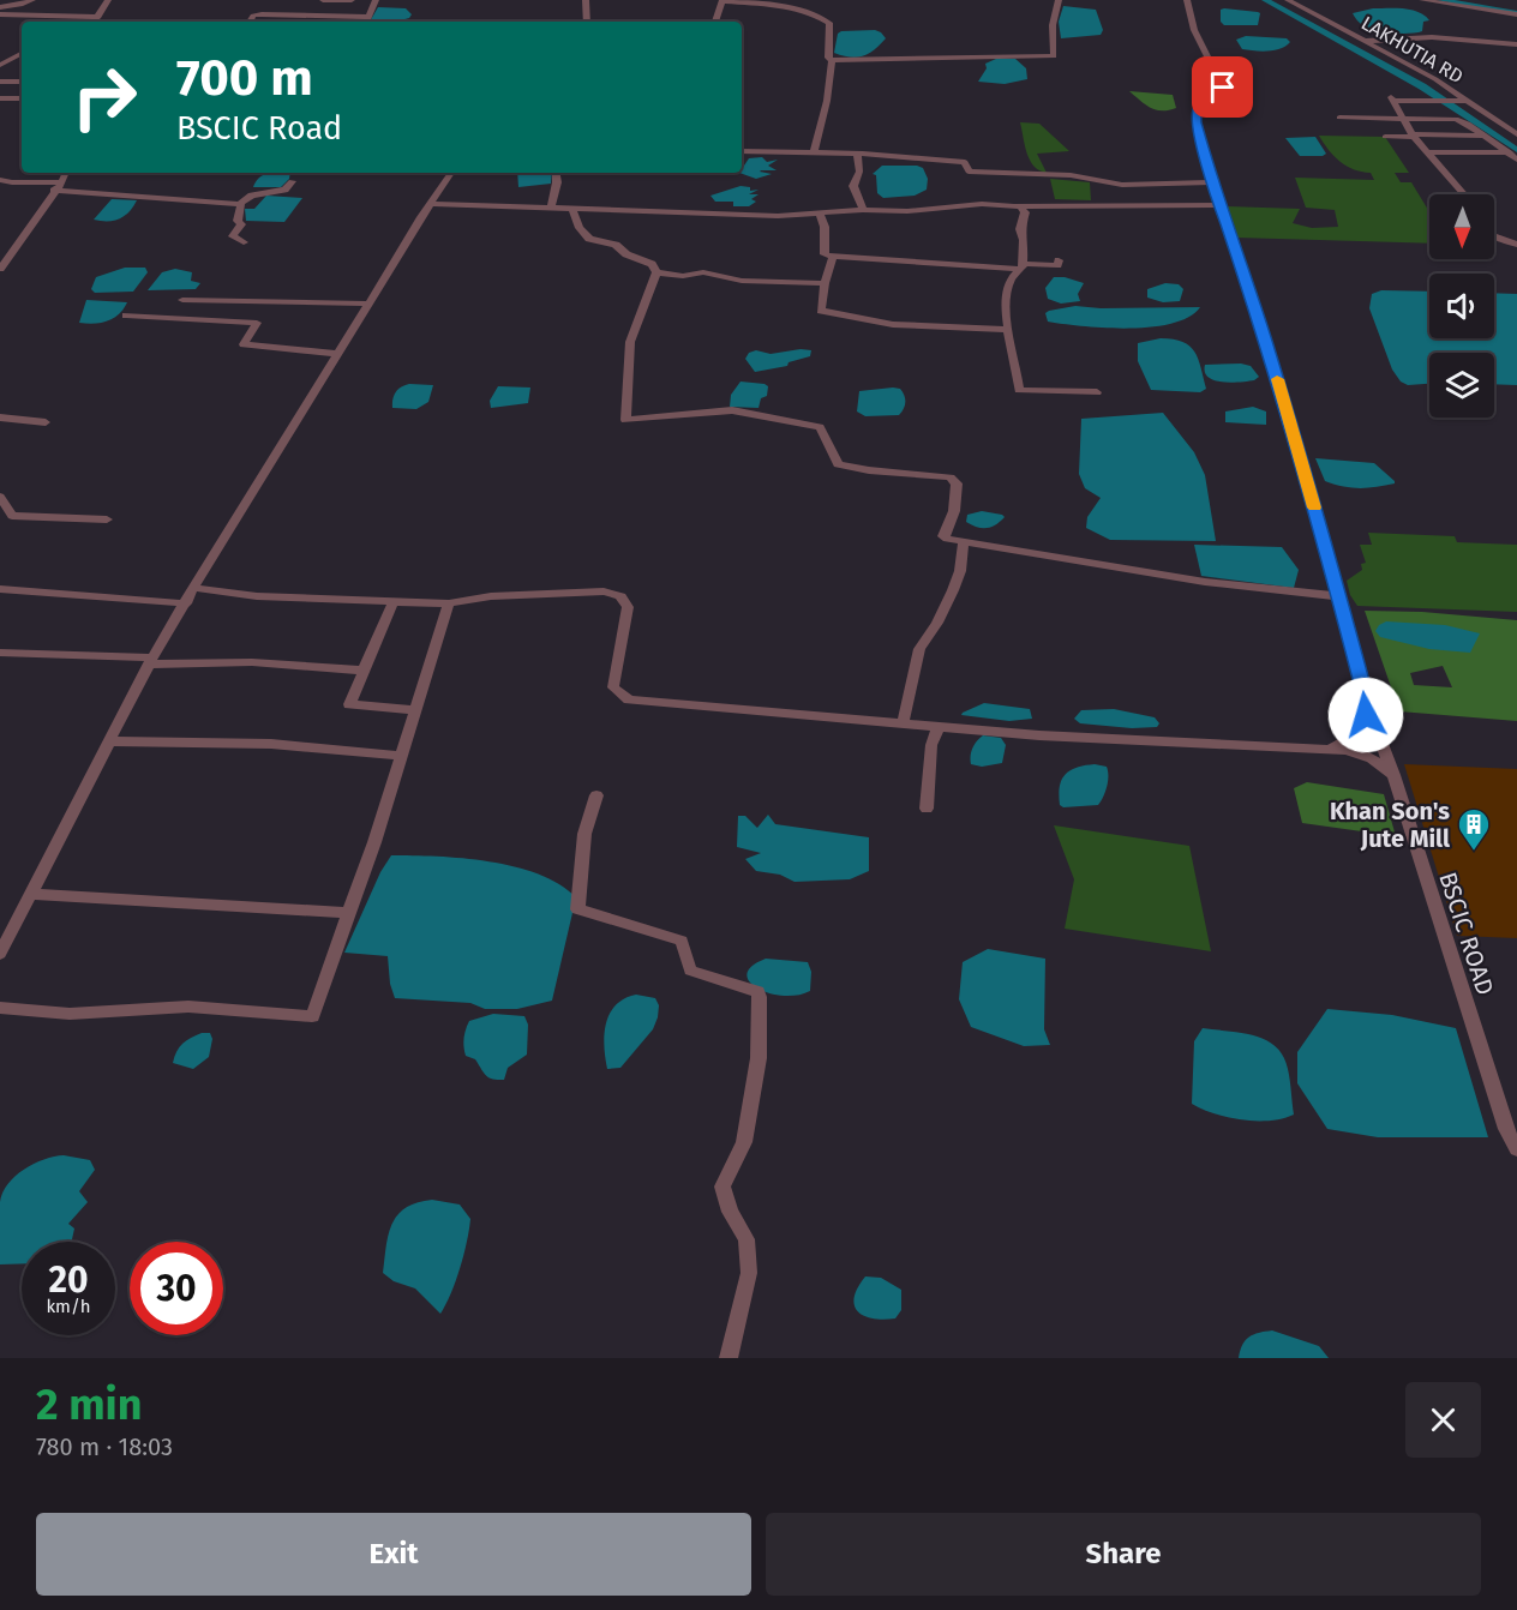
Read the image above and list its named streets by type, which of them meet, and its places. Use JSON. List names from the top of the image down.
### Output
{
  "streets": {
    "street": ["LAKHUTIA RD", "BSCIC ROAD"]
  },
  "places": {
    "building": ["Khan Son's Jute Mill"]
  },
  "north": "bottom",
  "page": {
    "turn": ["700 m", "BSCIC Road"],
    "speed": "20 km/h",
    "limit": "30",
    "heading": ["2 min", "780 m · 18:03"],
    "buttons": ["Exit", "Share"]
  }
}
